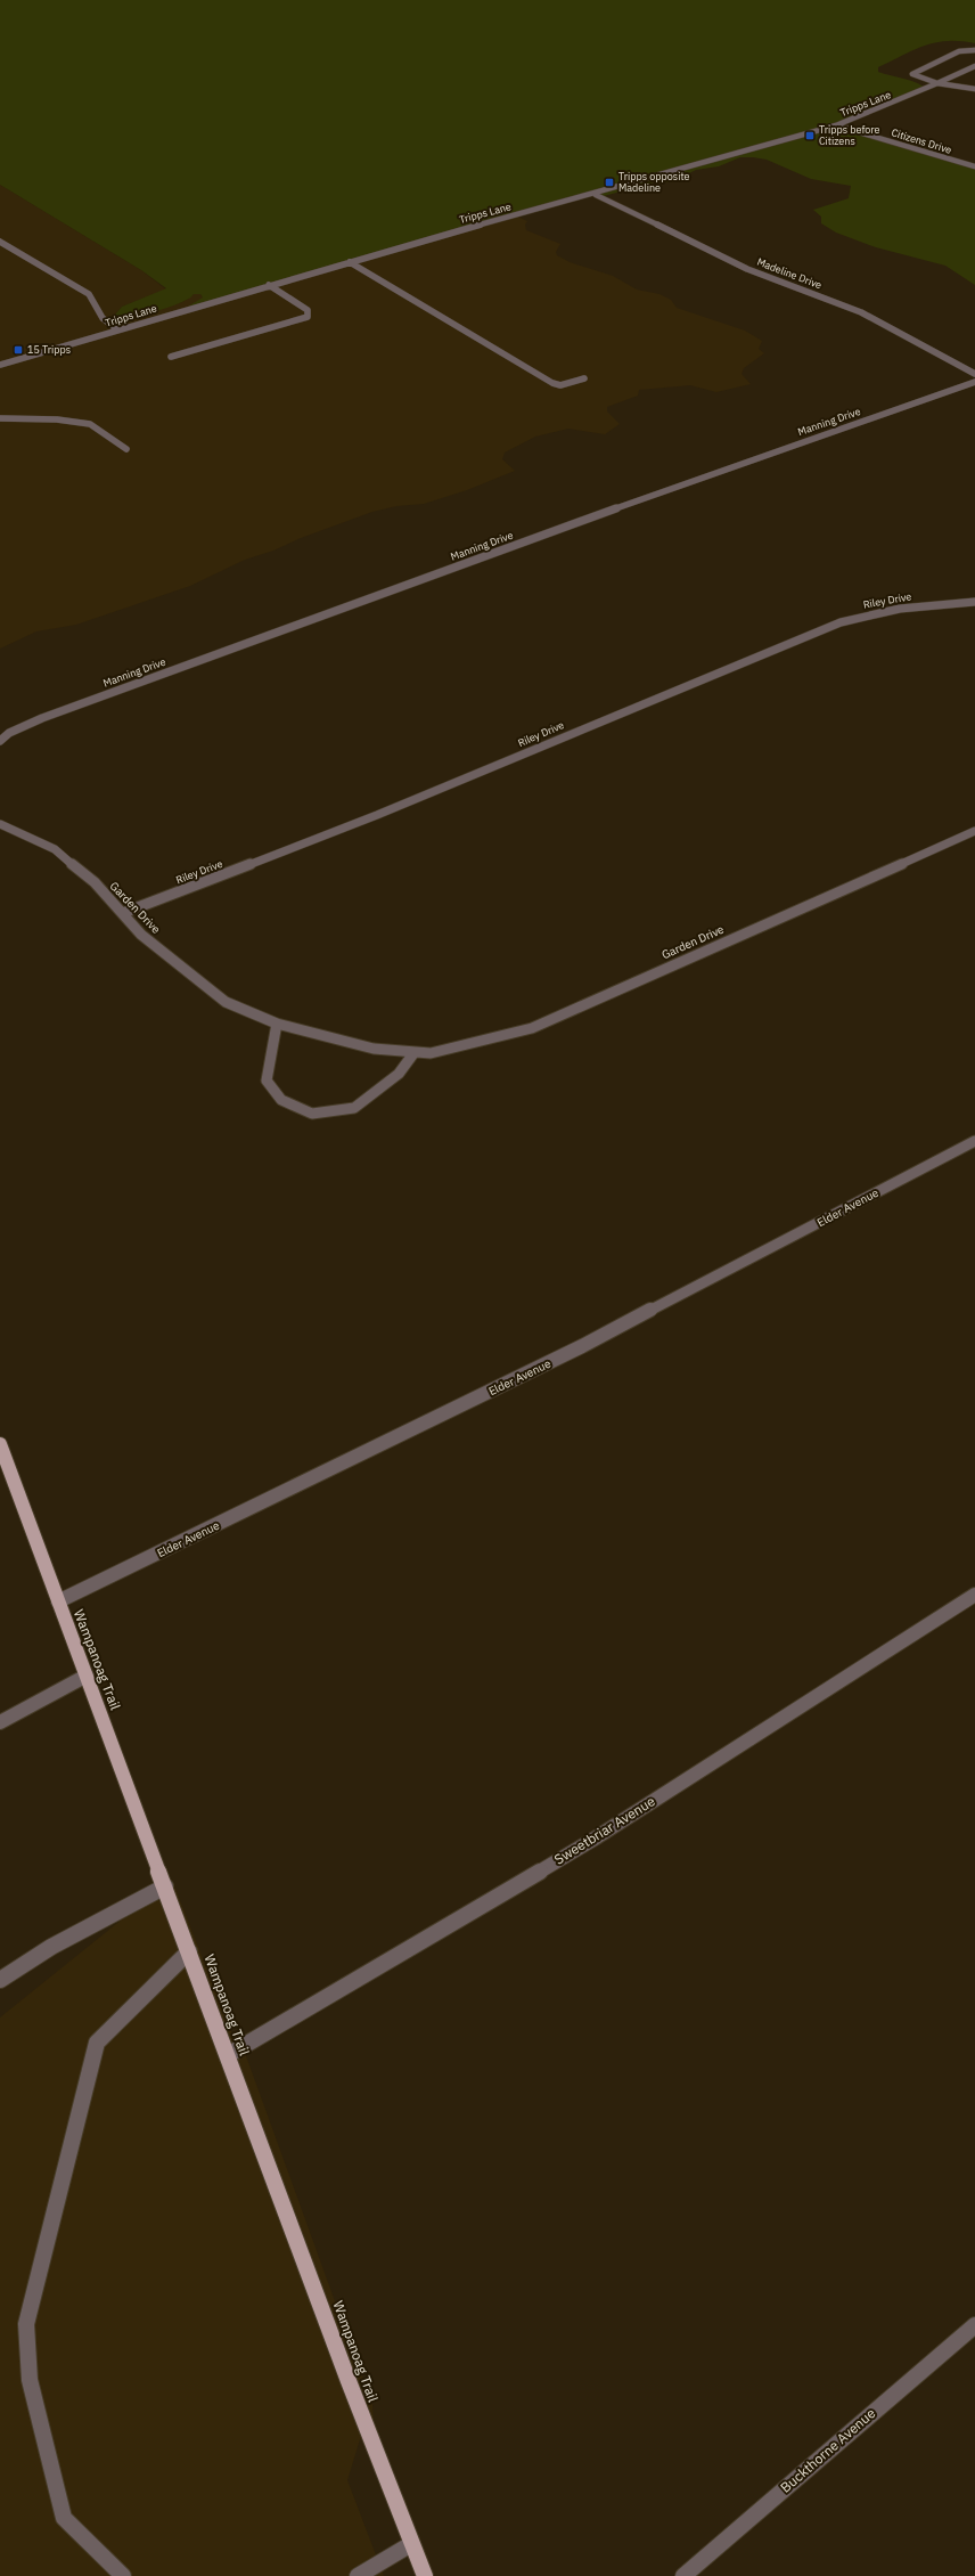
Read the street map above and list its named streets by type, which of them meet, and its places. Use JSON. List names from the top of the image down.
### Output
{
  "streets": {
    "main road": ["Wampanoag Trail"],
    "street": [
      "Tripps Lane",
      "Citizens Drive",
      "Madeline Drive",
      "Manning Drive",
      "Riley Drive",
      "Garden Drive",
      "Elder Avenue",
      "Sweetbriar Avenue",
      "Buckthorne Avenue"
    ]
  },
  "crossings": [
    ["Tripps Lane", "Citizens Drive"],
    ["Tripps Lane", "Madeline Drive"],
    ["Riley Drive", "Garden Drive"],
    ["Elder Avenue", "Wampanoag Trail"],
    ["Wampanoag Trail", "Sweetbriar Avenue"]
  ],
  "places": {
    "transit": ["Tripps before Citizens", "Tripps opposite Madeline", "15 Tripps"]
  }
}
